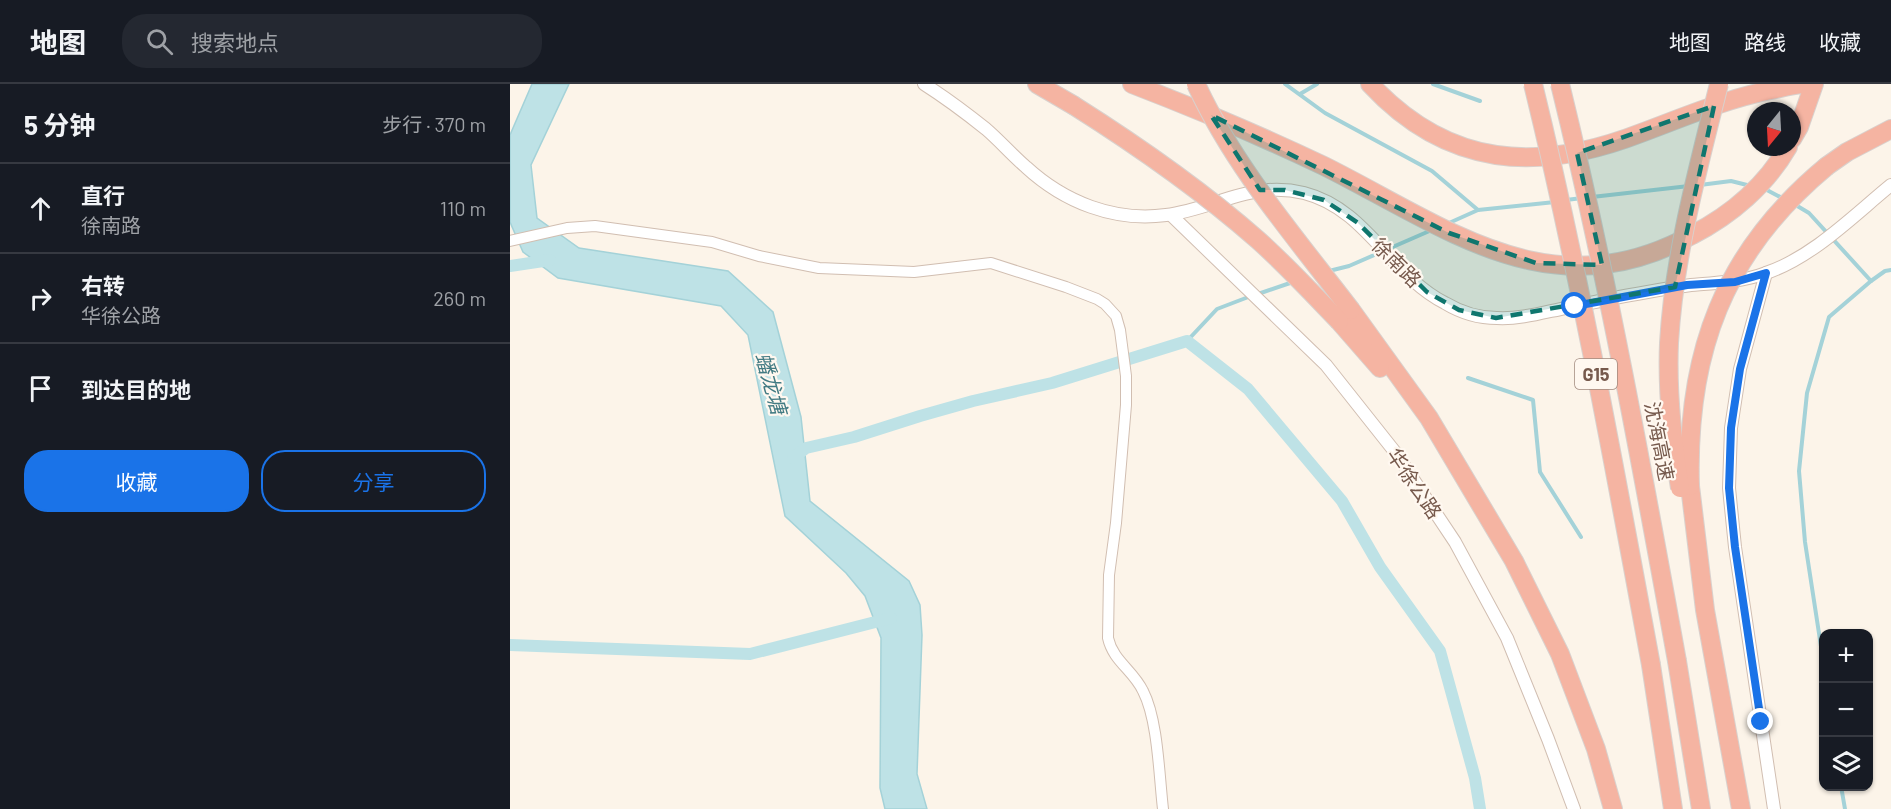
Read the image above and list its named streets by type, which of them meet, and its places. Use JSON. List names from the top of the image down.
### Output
{
  "streets": {
    "highway": ["G15", "沈海高速"],
    "street": ["徐南路", "华徐公路"]
  },
  "crossings": [
    ["徐南路", "华徐公路"]
  ],
  "water": ["蟠龙塘"],
  "north": "bottom",
  "page": {
    "header": "地图",
    "search": "搜索地点",
    "nav": ["地图", "路线", "收藏"],
    "heading": ["5 分钟", "步行 · 370 m"],
    "list": [
      ["直行", "徐南路", "110 m"],
      ["右转", "华徐公路", "260 m"],
      "到达目的地"
    ],
    "buttons": ["收藏", "分享"],
    "map_buttons": ["+", "−"]
  }
}
